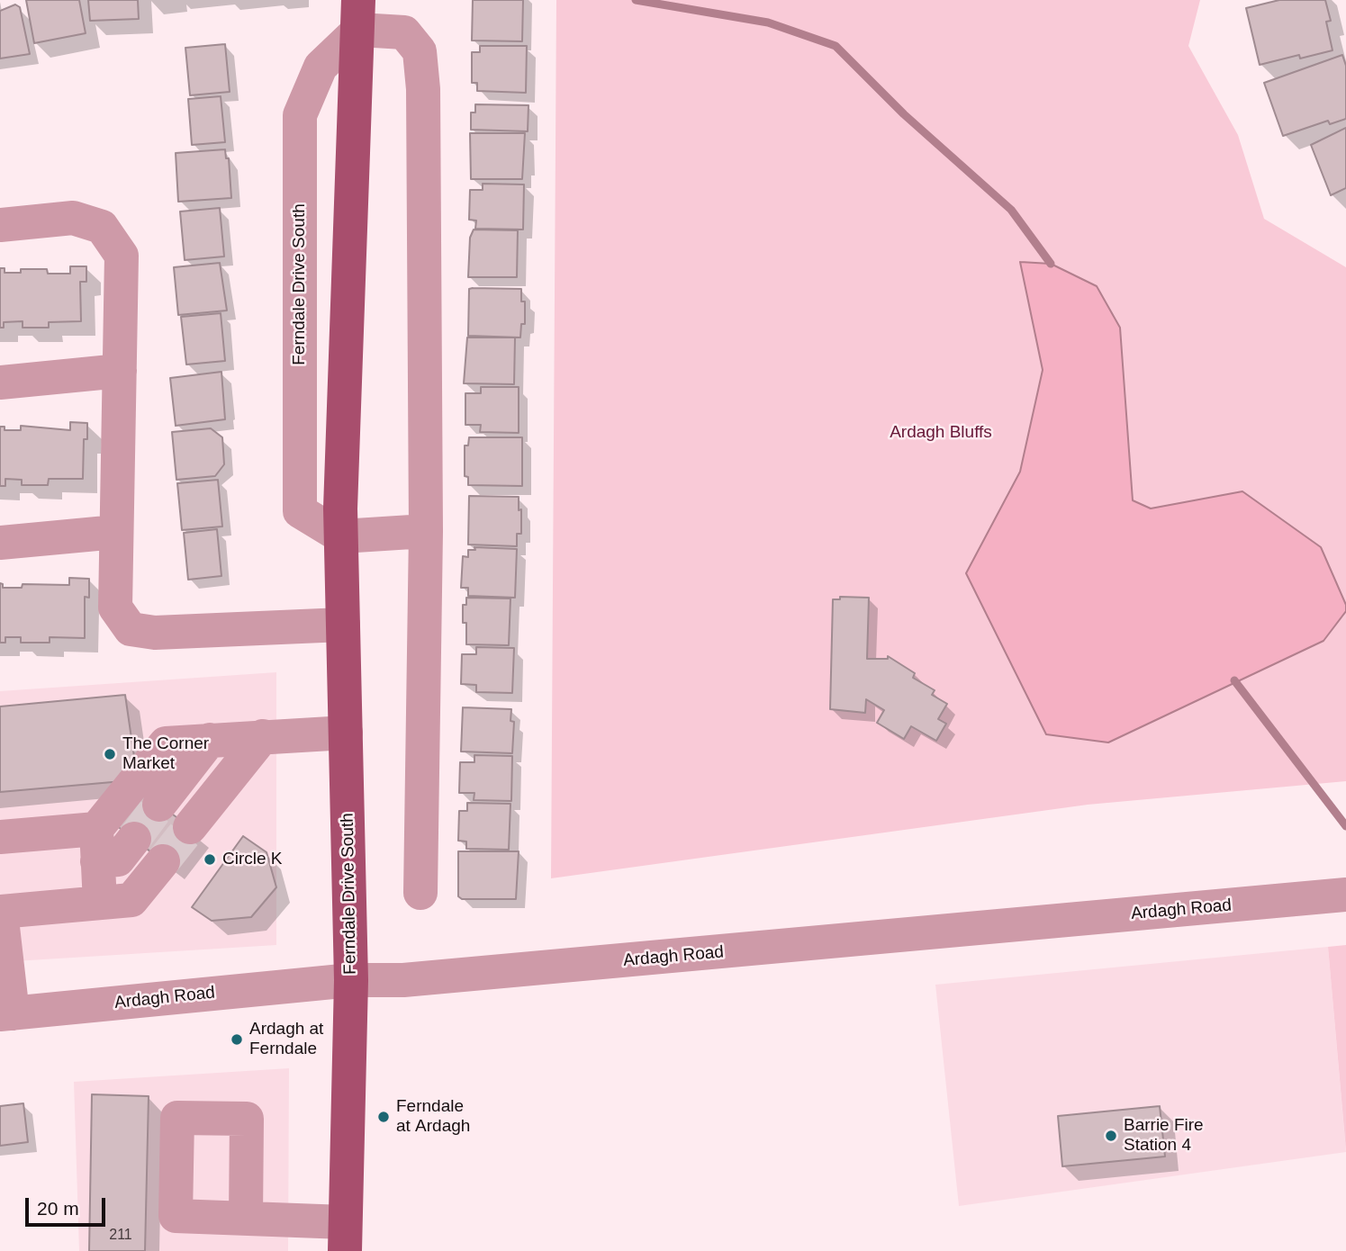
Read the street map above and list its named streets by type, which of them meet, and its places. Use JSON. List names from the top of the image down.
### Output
{
  "streets": {
    "main road": ["Ferndale Drive South"],
    "street": ["Ardagh Road"]
  },
  "crossings": [
    ["Ferndale Drive South", "Ardagh Road"]
  ],
  "parks": ["Ardagh Bluffs"],
  "places": [
    "The Corner Market",
    "Circle K",
    "Ardagh at Ferndale",
    "Ferndale at Ardagh",
    "Barrie Fire Station 4"
  ],
  "house_numbers": ["211"],
  "scale_bar": "20 m"
}
